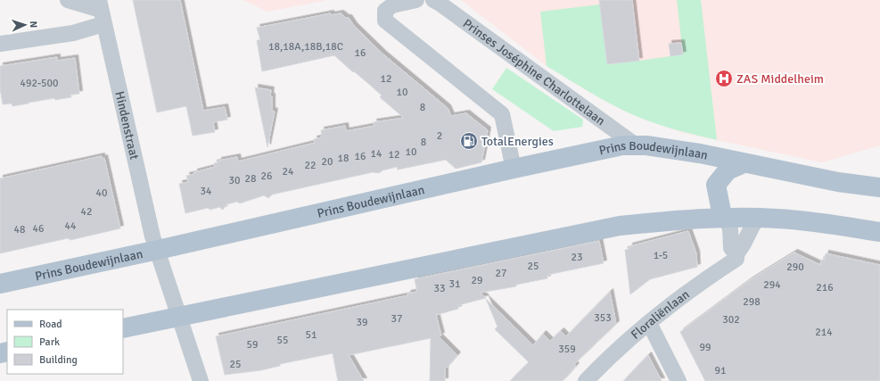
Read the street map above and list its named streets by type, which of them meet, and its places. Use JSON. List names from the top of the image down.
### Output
{
  "streets": {
    "main road": ["Prins Boudewijnlaan"],
    "street": ["Prinses Joséphine Charlottelaan", "Hindenstraat", "Floraliënlaan"]
  },
  "crossings": [
    ["Prinses Joséphine Charlottelaan", "Prins Boudewijnlaan"],
    ["Hindenstraat", "Prins Boudewijnlaan"]
  ],
  "places": {
    "hospital": ["ZAS Middelheim"],
    "fuel station": ["TotalEnergies"]
  },
  "house_numbers": [
    "18,18A,18B,18C",
    "16",
    "12",
    "492-500",
    "10",
    "8",
    "2",
    "8",
    "10",
    "14",
    "12",
    "16",
    "18",
    "20",
    "22",
    "24",
    "26",
    "28",
    "30",
    "34",
    "40",
    "42",
    "44",
    "46",
    "48",
    "1-5",
    "23",
    "25",
    "290",
    "27",
    "29",
    "31",
    "294",
    "216",
    "33",
    "298",
    "353",
    "37",
    "302",
    "39",
    "214",
    "51",
    "55",
    "59",
    "99",
    "359",
    "25",
    "91"
  ],
  "legend": ["Road", "Park", "Building"],
  "north": "right"
}
